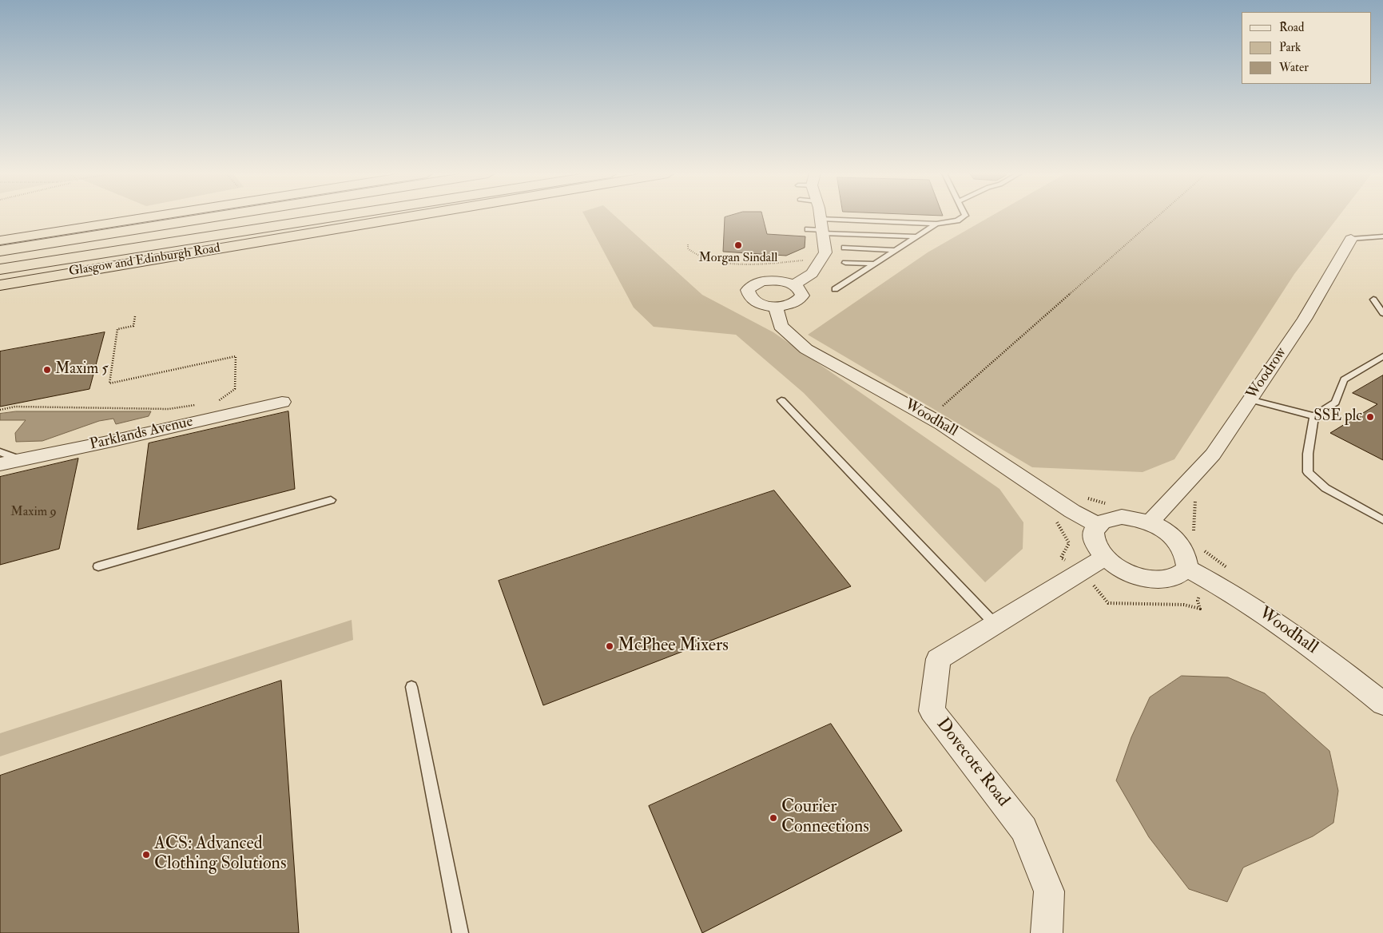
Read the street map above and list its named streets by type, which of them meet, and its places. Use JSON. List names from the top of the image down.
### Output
{
  "streets": {
    "highway": ["Glasgow and Edinburgh Road"],
    "street": [
      "Woodrow",
      "Woodhall",
      "Parklands Avenue",
      "Dovecote Road"
    ]
  },
  "crossings": [
    ["Woodrow", "Woodhall"],
    ["Woodrow", "Dovecote Road"],
    ["Woodhall", "Dovecote Road"]
  ],
  "places": [
    "Morgan Sindall",
    "Maxim 5",
    "SSE plc",
    "McPhee Mixers",
    "Courier Connections",
    "ACS: Advanced Clothing Solutions"
  ],
  "house_numbers": ["Maxim 9"],
  "legend": ["Road", "Park", "Water"]
}
